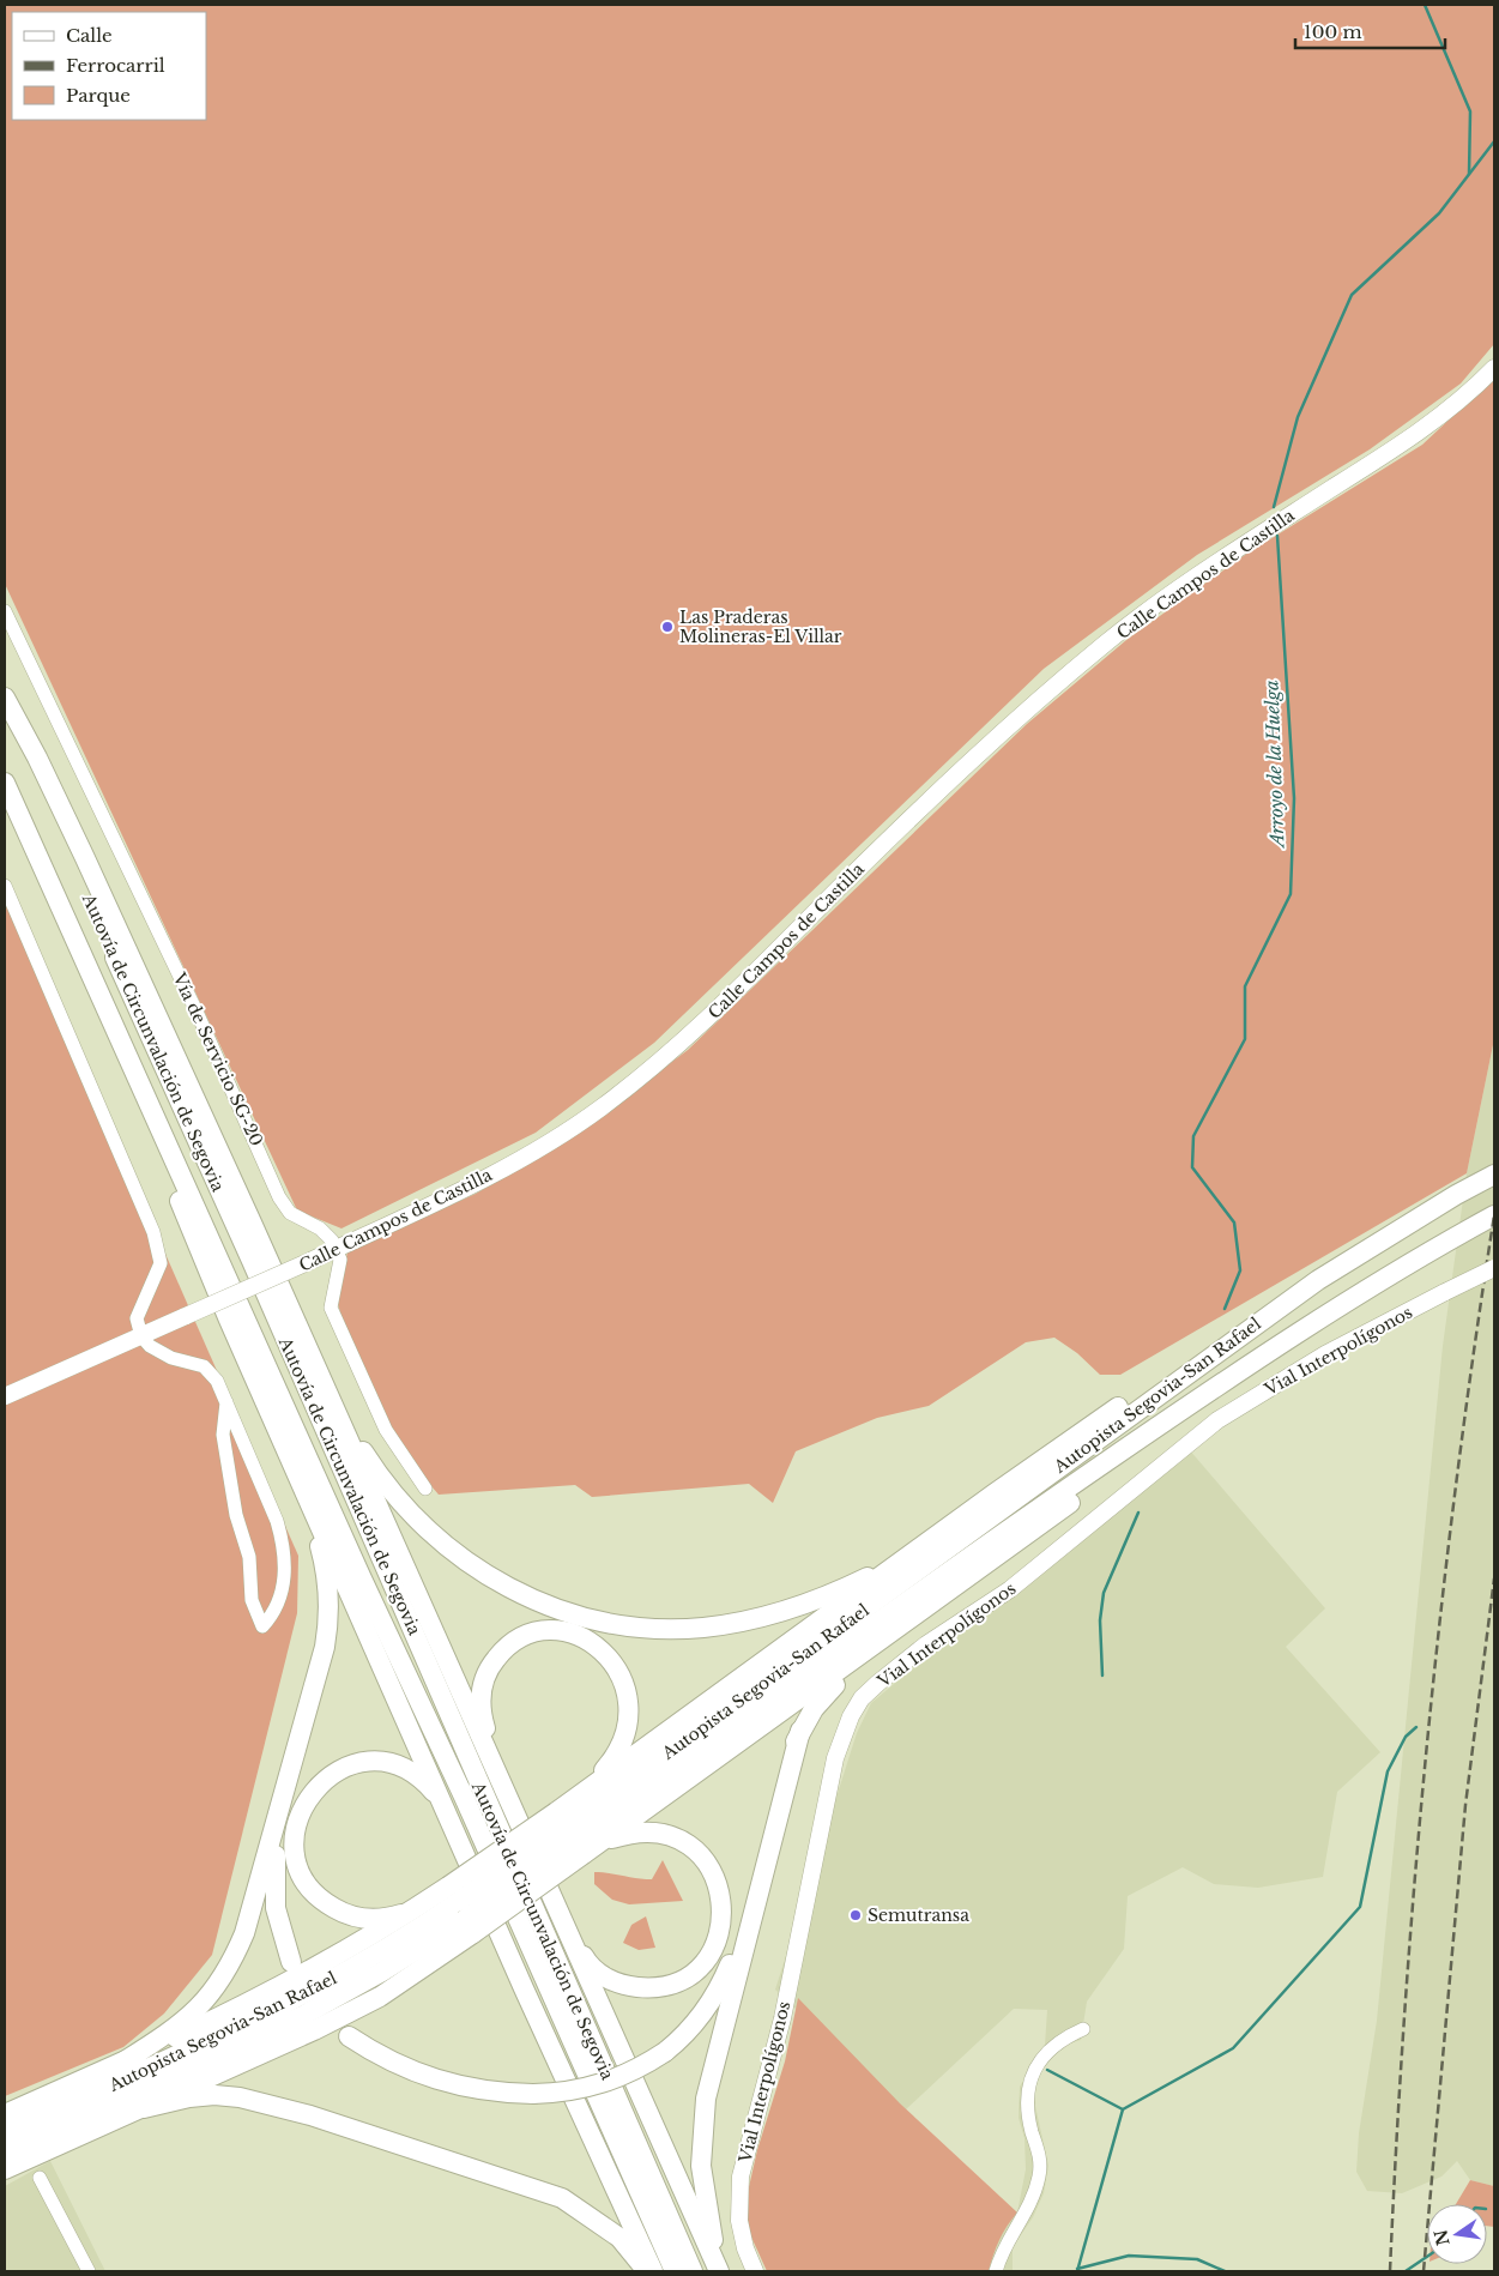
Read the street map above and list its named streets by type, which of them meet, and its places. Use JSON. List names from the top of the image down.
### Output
{
  "streets": {
    "highway": ["Autovía de Circunvalación de Segovia", "Autopista Segovia-San Rafael"],
    "main road": ["Calle Campos de Castilla", "Vial Interpolígonos"],
    "street": ["Vía de Servicio SG-20"]
  },
  "crossings": [
    ["Calle Campos de Castilla", "Vía de Servicio SG-20"]
  ],
  "water": ["Arroyo de la Huelga"],
  "places": ["Las Praderas Molineras-El Villar", "Semutransa"],
  "legend": ["Calle", "Ferrocarril", "Parque"],
  "scale_bar": "100 m",
  "north": "left"
}
